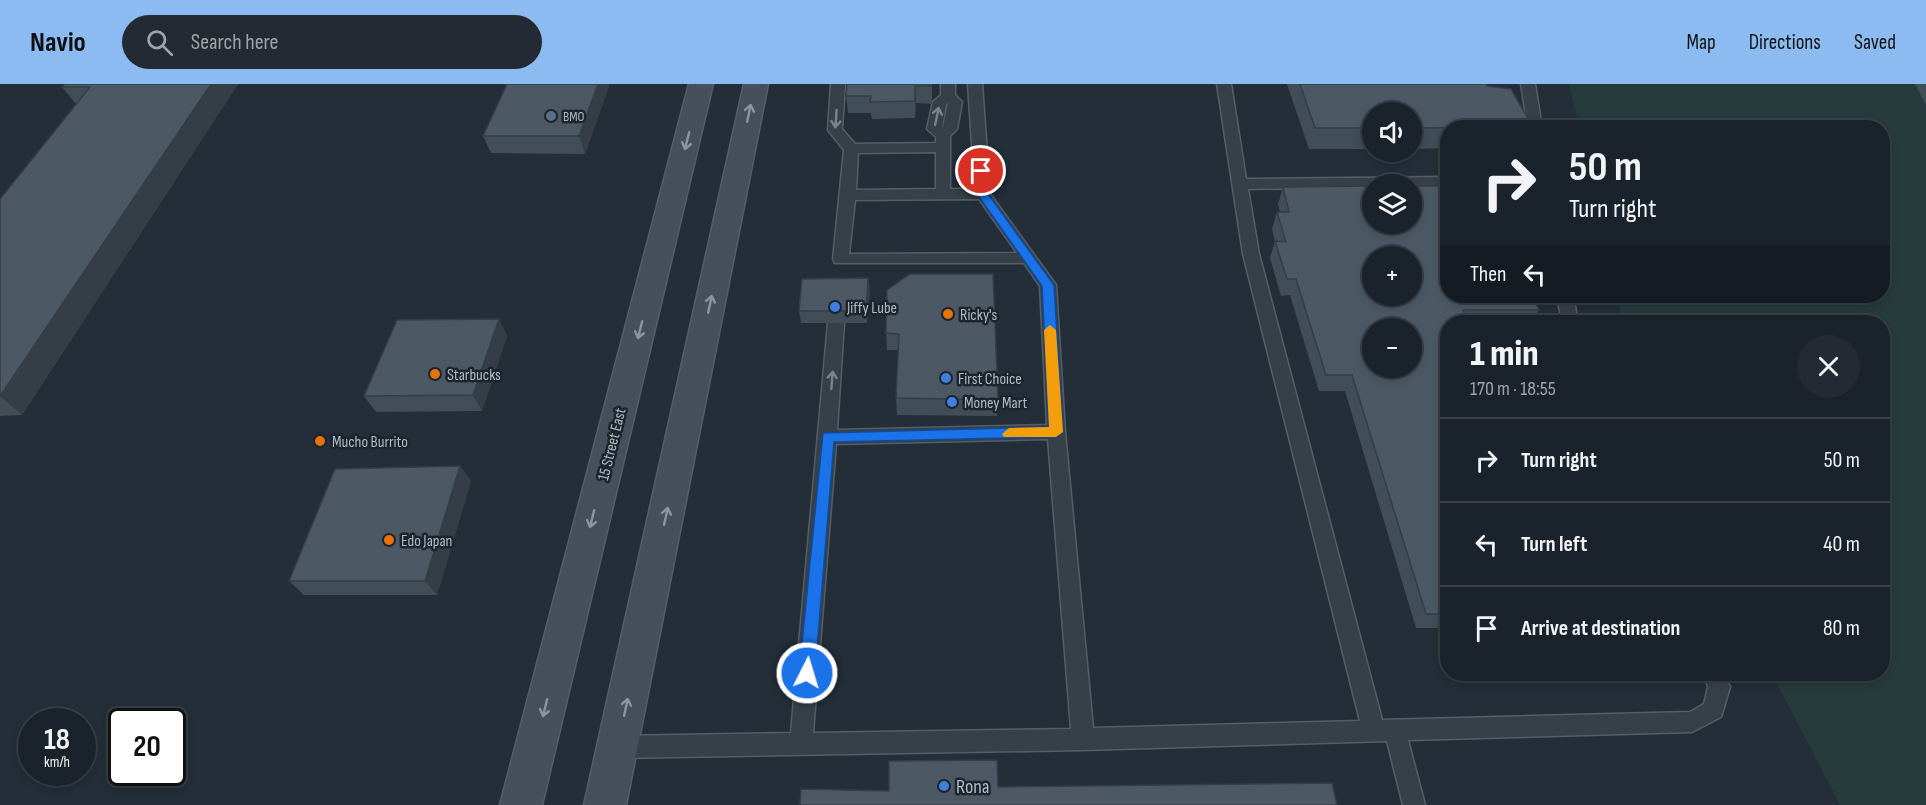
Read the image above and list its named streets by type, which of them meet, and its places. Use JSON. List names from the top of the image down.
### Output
{
  "streets": {
    "main road": ["15 Street East"]
  },
  "places": [
    "BMO",
    "Jiffy Lube",
    "Ricky's",
    "Starbucks",
    "First Choice",
    "Money Mart",
    "Mucho Burrito",
    "Edo Japan",
    "Rona"
  ],
  "page": {
    "header": "Navio",
    "search": "Search here",
    "nav": ["Map", "Directions", "Saved"],
    "map_buttons": ["+", "−"],
    "turn": ["50 m", "Turn right"],
    "then": "Then",
    "heading": ["1 min", "170 m · 18:55"],
    "list": [
      {
        "name": "Turn right",
        "value": "50 m"
      },
      {
        "name": "Turn left",
        "value": "40 m"
      },
      {
        "name": "Arrive at destination",
        "value": "80 m"
      }
    ],
    "speed": "18 km/h",
    "limit": "20"
  }
}
